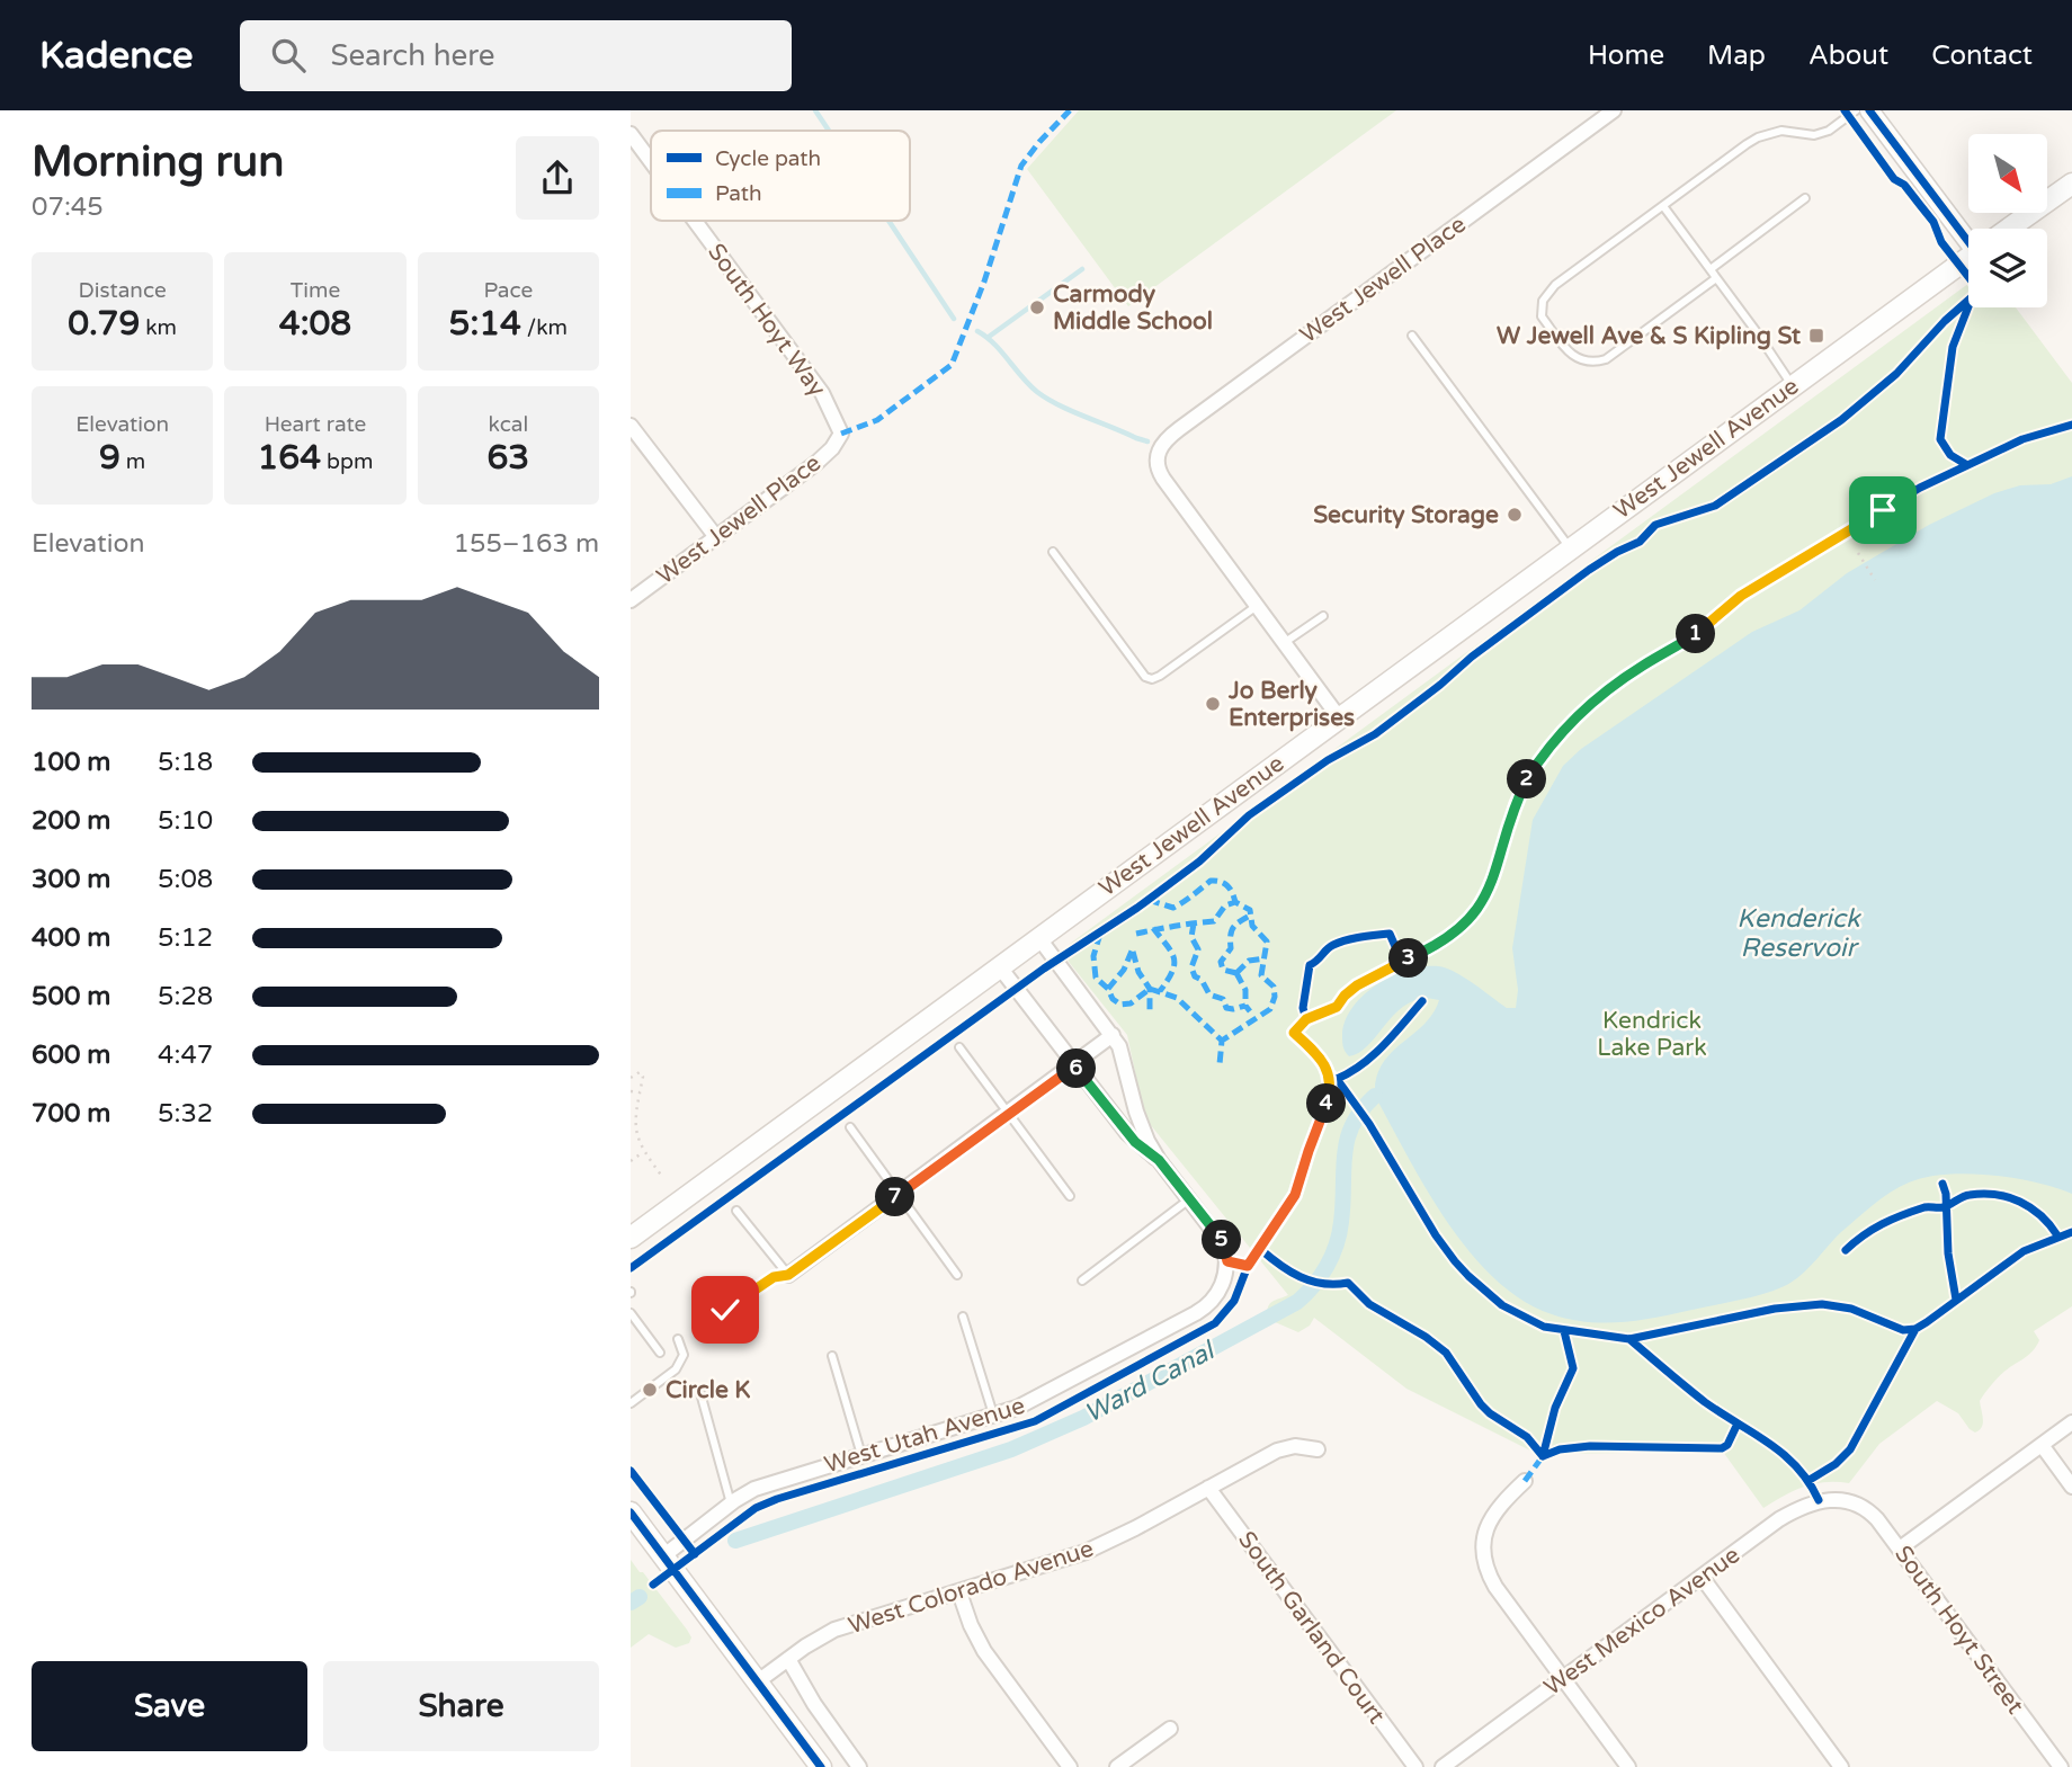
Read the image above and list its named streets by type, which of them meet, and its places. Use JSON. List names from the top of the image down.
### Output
{
  "streets": {
    "main road": ["West Jewell Avenue"],
    "street": [
      "West Jewell Place",
      "South Hoyt Way",
      "West Utah Avenue",
      "West Colorado Avenue",
      "West Mexico Avenue",
      "South Garland Court",
      "South Hoyt Street"
    ]
  },
  "crossings": [
    ["West Jewell Place", "South Hoyt Way"],
    ["West Colorado Avenue", "South Garland Court"],
    ["West Mexico Avenue", "South Hoyt Street"]
  ],
  "water": ["Kenderick Reservoir", "Ward Canal"],
  "parks": ["Kendrick Lake Park"],
  "places": {
    "other": [
      "Carmody Middle School",
      "Security Storage",
      "Jo Berly Enterprises",
      "Circle K"
    ],
    "transit": ["W Jewell Ave & S Kipling St"]
  },
  "legend": ["Cycle path", "Path"],
  "north": "bottom right",
  "page": {
    "header": "Kadence",
    "search": "Search here",
    "nav": [
      "Home",
      "Map",
      "About",
      "Contact"
    ],
    "heading": ["Morning run", "07:45"],
    "stats": [
      ["Distance", "0.79 km"],
      ["Time", "4:08"],
      ["Pace", "5:14 /km"],
      ["Elevation", "9 m"],
      ["Heart rate", "164 bpm"],
      ["kcal", "63"]
    ],
    "chart": ["Elevation", "155–163 m"],
    "pins": [
      "1",
      "2",
      "3",
      "6",
      "4",
      "7",
      "5"
    ],
    "list": [
      {
        "name": "100 m",
        "note": "5:18"
      },
      {
        "name": "200 m",
        "note": "5:10"
      },
      {
        "name": "300 m",
        "note": "5:08"
      },
      {
        "name": "400 m",
        "note": "5:12"
      },
      {
        "name": "500 m",
        "note": "5:28"
      },
      {
        "name": "600 m",
        "note": "4:47"
      },
      {
        "name": "700 m",
        "note": "5:32"
      }
    ],
    "buttons": ["Save", "Share"]
  }
}
